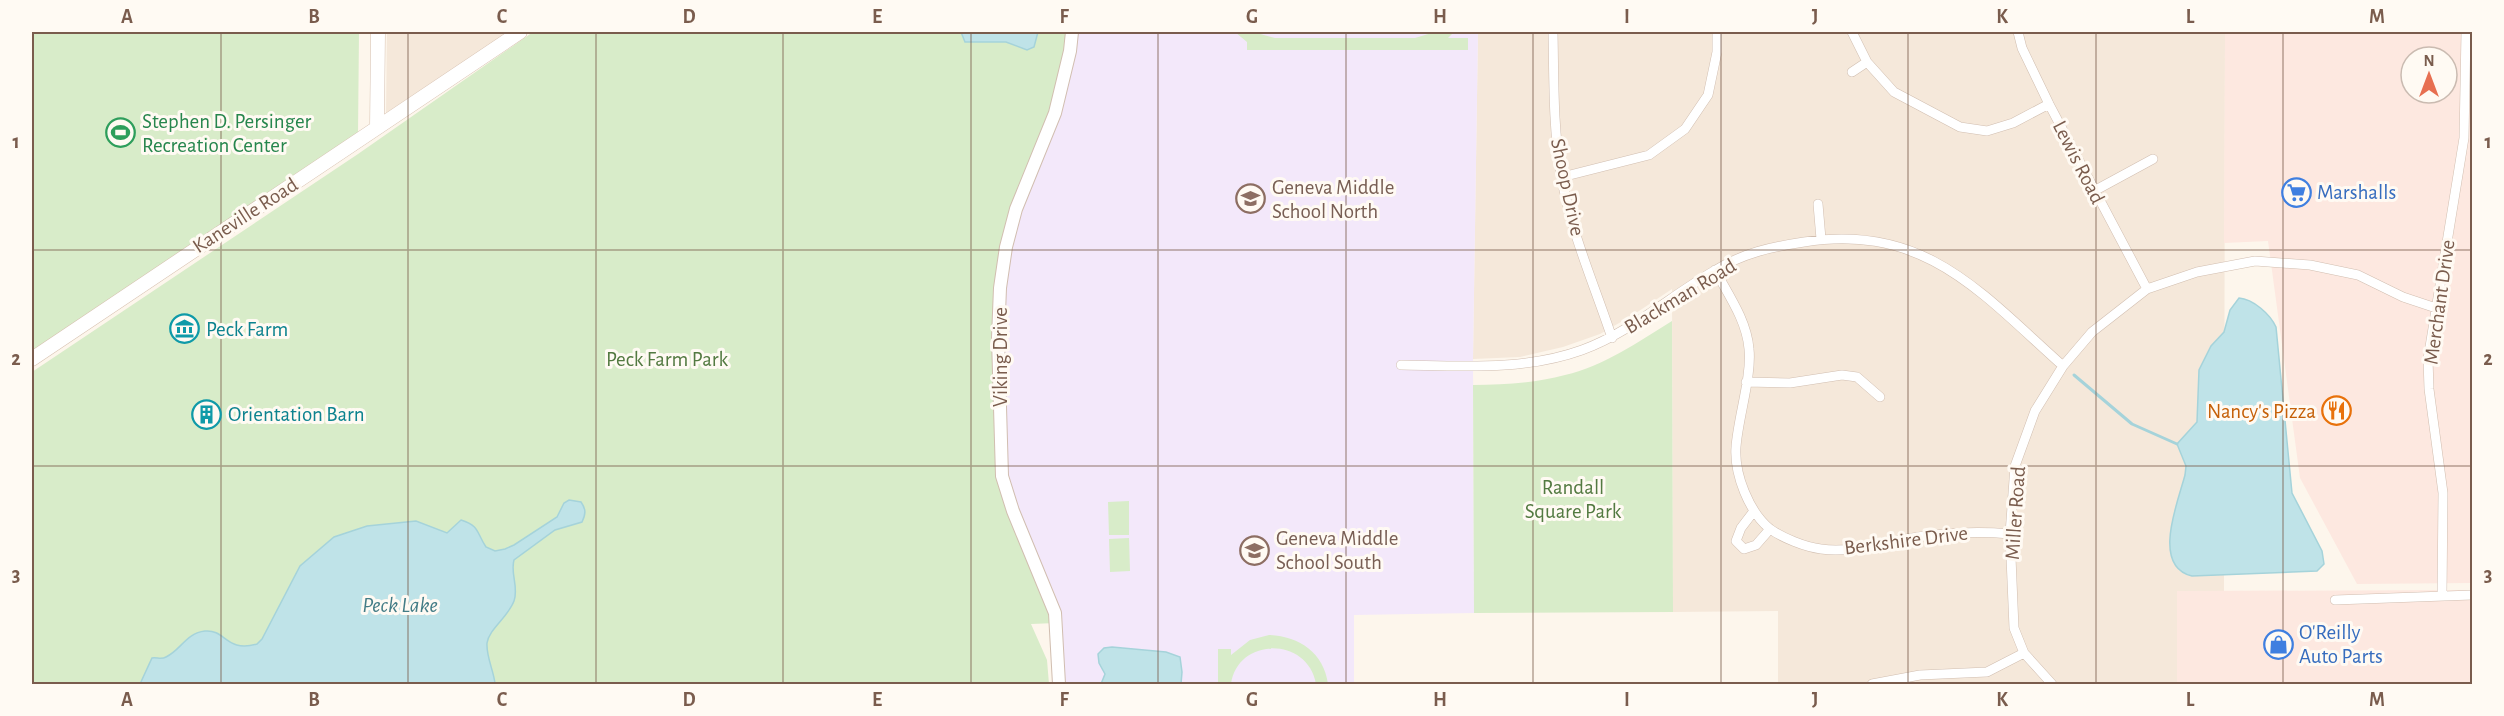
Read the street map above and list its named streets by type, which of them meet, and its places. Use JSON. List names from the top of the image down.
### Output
{
  "streets": {
    "main road": ["Kaneville Road"],
    "street": [
      "Lewis Road",
      "Shoop Drive",
      "Blackman Road",
      "Merchant Drive",
      "Viking Drive",
      "Miller Road",
      "Berkshire Drive"
    ]
  },
  "crossings": [
    ["Lewis Road", "Miller Road"],
    ["Shoop Drive", "Blackman Road"],
    ["Blackman Road", "Miller Road"],
    ["Blackman Road", "Berkshire Drive"],
    ["Merchant Drive", "Miller Road"],
    ["Miller Road", "Berkshire Drive"]
  ],
  "water": ["Peck Lake"],
  "parks": ["Peck Farm Park", "Randall Square Park"],
  "places": {
    "sports": ["Stephen D. Persinger Recreation Center"],
    "supermarket": ["Marshalls"],
    "school or university": ["Geneva Middle School North", "Geneva Middle School South"],
    "museum": ["Peck Farm"],
    "restaurant": ["Nancy's Pizza"],
    "building": ["Orientation Barn"],
    "shop": ["O'Reilly Auto Parts"]
  },
  "north": "top",
  "grid": {
    "columns": [
      "A",
      "B",
      "C",
      "D",
      "E",
      "F",
      "G",
      "H",
      "I",
      "J",
      "K",
      "L",
      "M"
    ],
    "rows": ["1", "2", "3"]
  }
}
